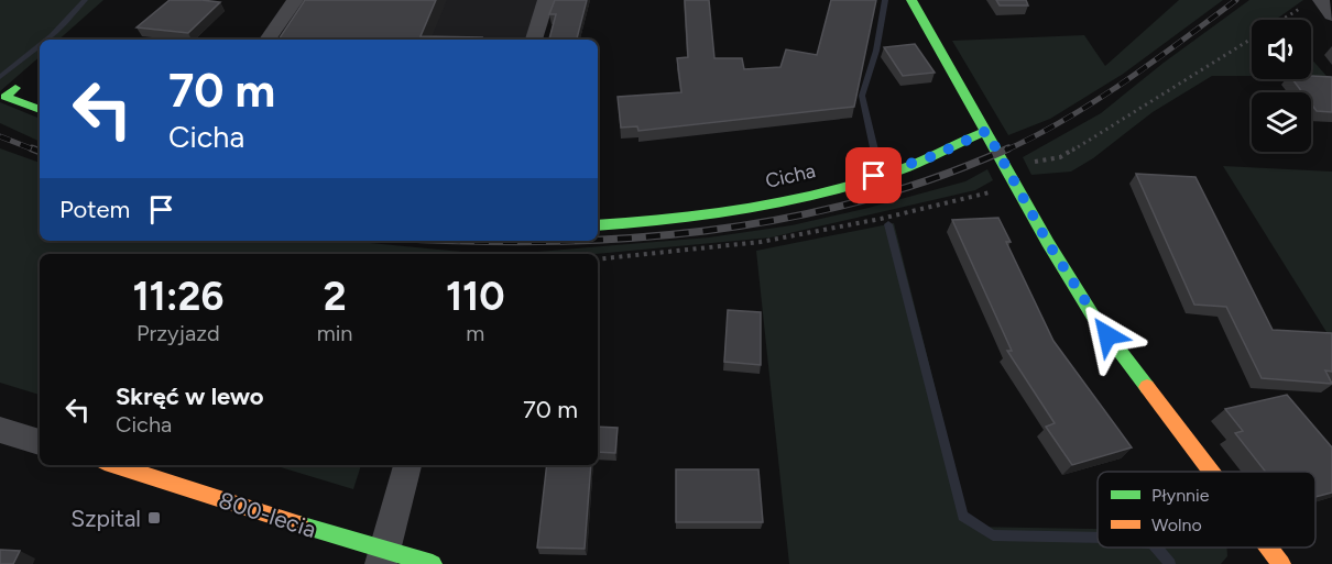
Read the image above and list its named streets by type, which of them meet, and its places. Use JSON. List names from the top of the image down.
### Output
{
  "streets": {
    "street": ["Cicha", "800-lecia"]
  },
  "places": {
    "transit": ["Szpital"]
  },
  "legend": ["Płynnie", "Wolno"],
  "page": {
    "turn": ["70 m", "Cicha"],
    "then": "Potem",
    "eta": [
      "11:26",
      "Przyjazd",
      "2",
      "min",
      "110",
      "m"
    ],
    "list": [
      {
        "name": "Skręć w lewo",
        "note": "Cicha",
        "value": "70 m"
      }
    ]
  }
}
